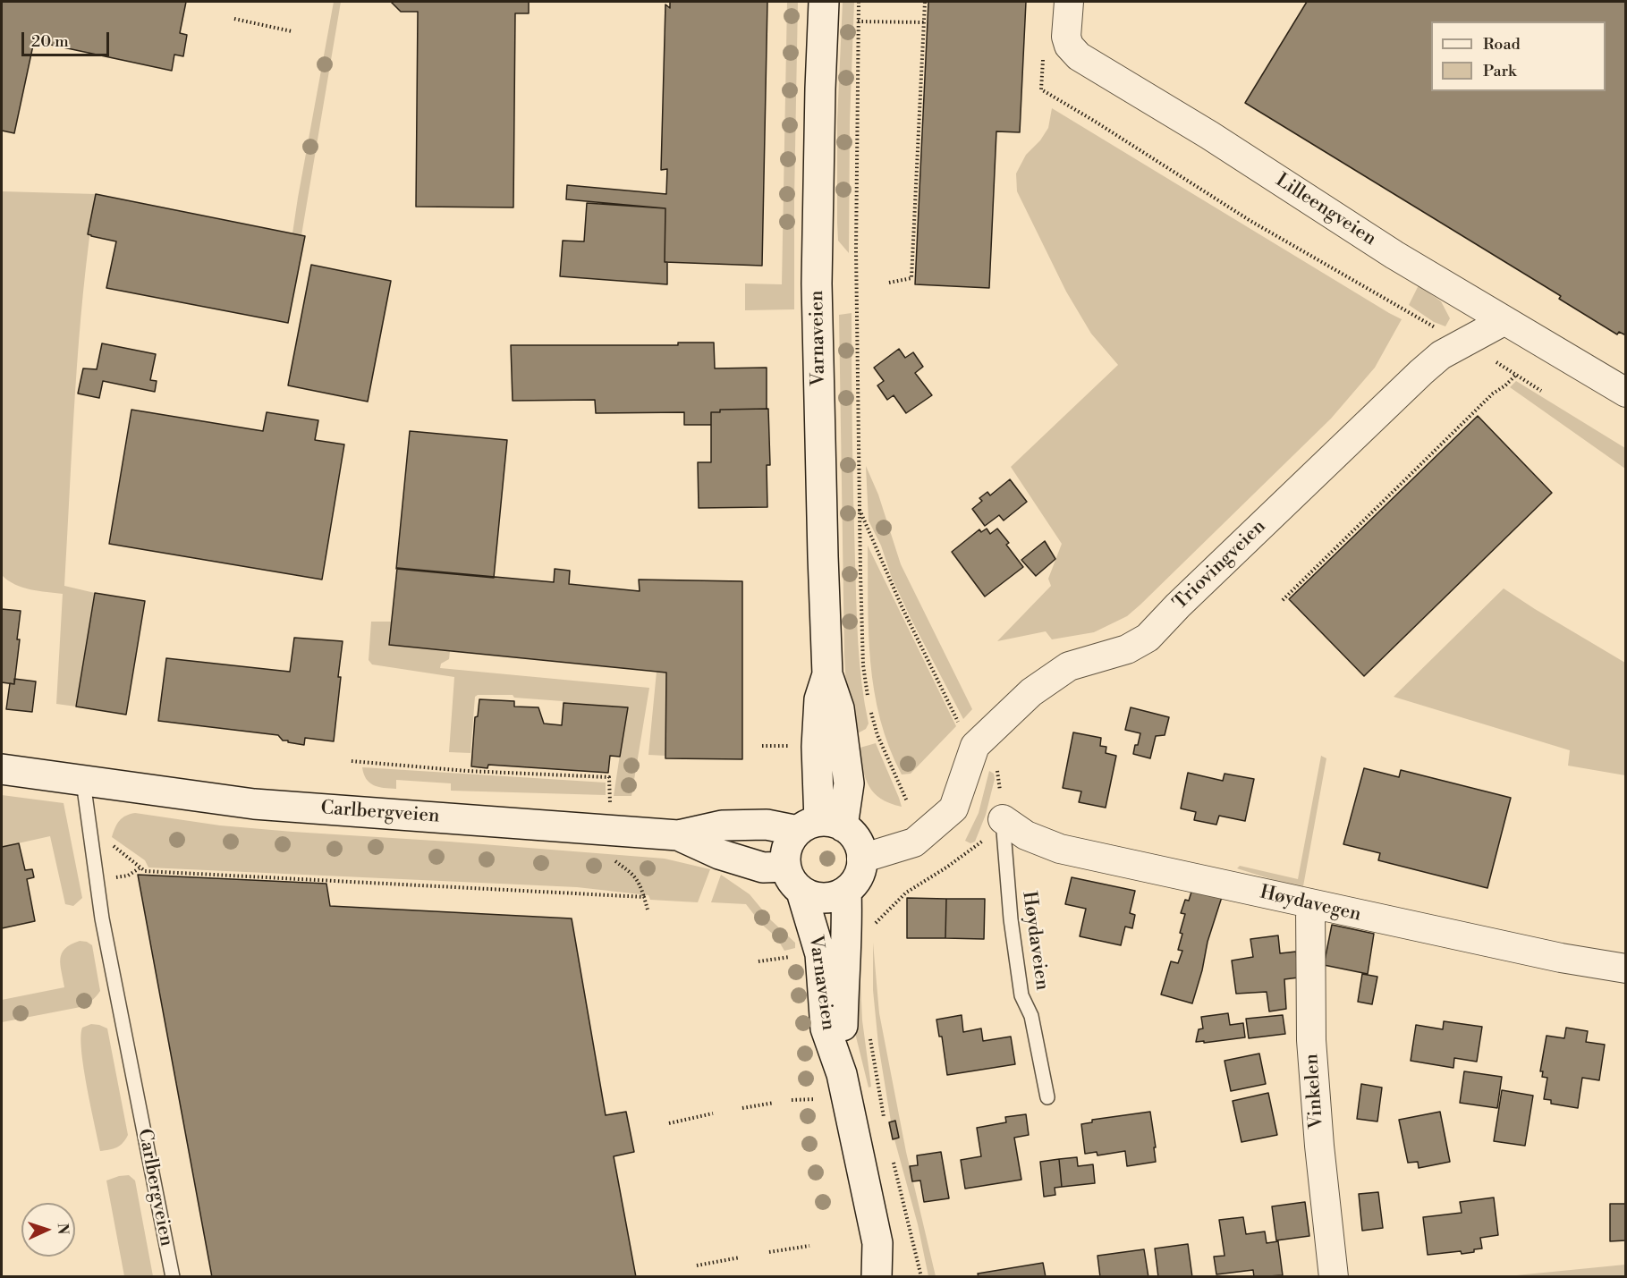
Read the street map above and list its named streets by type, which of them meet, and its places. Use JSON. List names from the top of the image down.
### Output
{
  "streets": {
    "street": [
      "Lilleengveien",
      "Varnaveien",
      "Triovingveien",
      "Carlbergveien",
      "Høydavegen",
      "Vinkelen"
    ],
    "lane": ["Høydaveien"]
  },
  "crossings": [
    ["Lilleengveien", "Triovingveien"],
    ["Varnaveien", "Triovingveien"],
    ["Varnaveien", "Carlbergveien"],
    ["Triovingveien", "Carlbergveien"],
    ["Høydavegen", "Høydaveien"],
    ["Høydavegen", "Vinkelen"]
  ],
  "legend": ["Road", "Park"],
  "scale_bar": "20 m",
  "north": "right"
}
